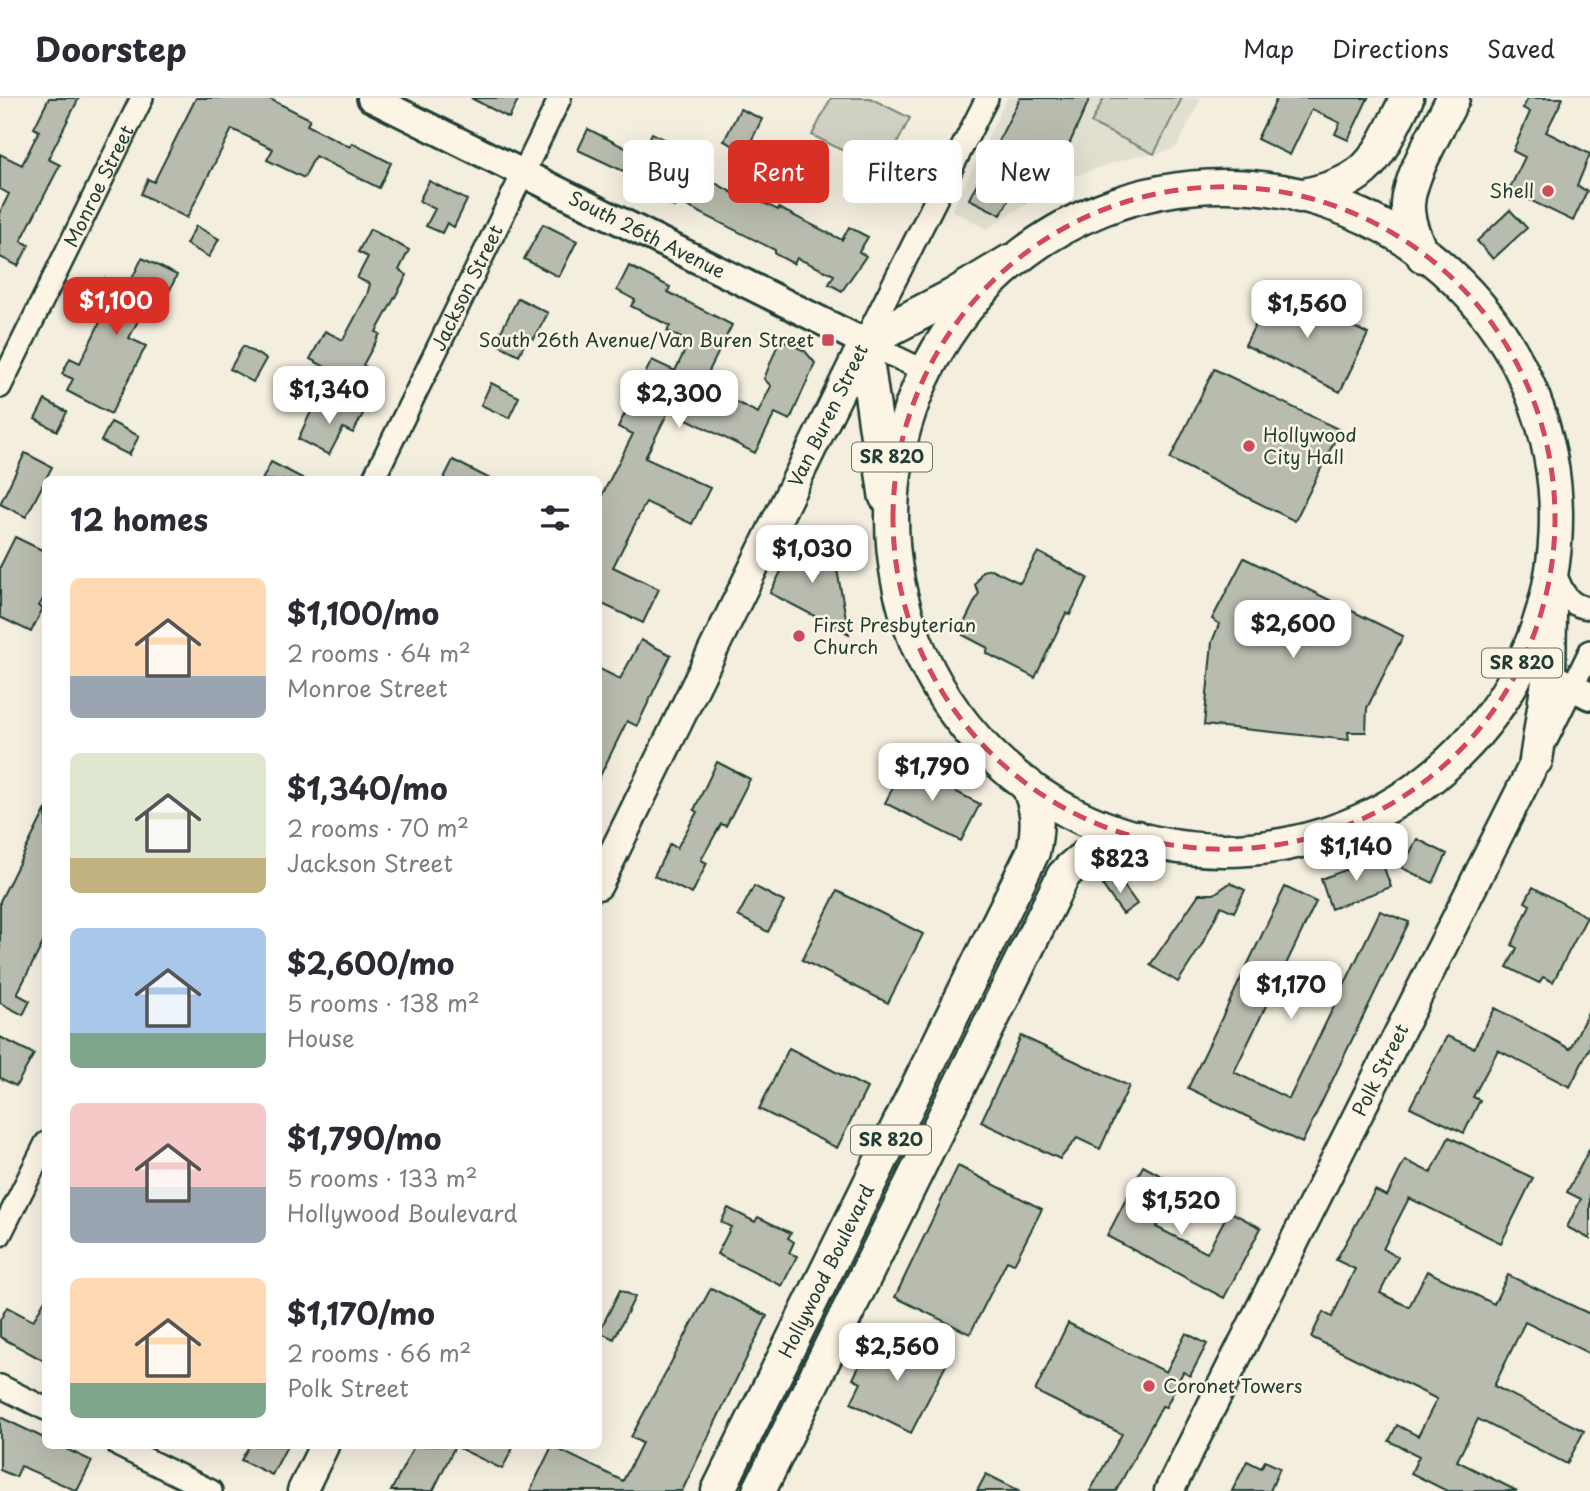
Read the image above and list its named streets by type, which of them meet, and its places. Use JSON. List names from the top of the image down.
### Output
{
  "streets": {
    "main road": [
      "Van Buren Street",
      "SR 820",
      "Polk Street",
      "Hollywood Boulevard"
    ],
    "street": ["Monroe Street", "South 26th Avenue", "Jackson Street"]
  },
  "crossings": [
    ["South 26th Avenue", "Jackson Street"],
    ["South 26th Avenue", "Van Buren Street"],
    ["South 26th Avenue", "SR 820"],
    ["SR 820", "Hollywood Boulevard"]
  ],
  "places": {
    "other": [
      "Shell",
      "Hollywood City Hall",
      "First Presbyterian Church",
      "Coronet Towers"
    ],
    "transit": ["South 26th Avenue/Van Buren Street"]
  },
  "page": {
    "header": "Doorstep",
    "nav": ["Map", "Directions", "Saved"],
    "chip": [
      "Buy",
      "Rent",
      "Filters",
      "New"
    ],
    "price": [
      "$1,100",
      "$1,560",
      "$1,340",
      "$2,300",
      "$1,030",
      "$2,600",
      "$1,790",
      "$1,140",
      "$823",
      "$1,170",
      "$1,520",
      "$2,560"
    ],
    "heading": "12 homes",
    "list": [
      {
        "name": "$1,100/mo",
        "note": "2 rooms · 64 m² · Monroe Street"
      },
      {
        "name": "$1,340/mo",
        "note": "2 rooms · 70 m² · Jackson Street"
      },
      {
        "name": "$2,600/mo",
        "note": "5 rooms · 138 m² · House"
      },
      {
        "name": "$1,790/mo",
        "note": "5 rooms · 133 m² · Hollywood Boulevard"
      },
      {
        "name": "$1,170/mo",
        "note": "2 rooms · 66 m² · Polk Street"
      }
    ]
  }
}
